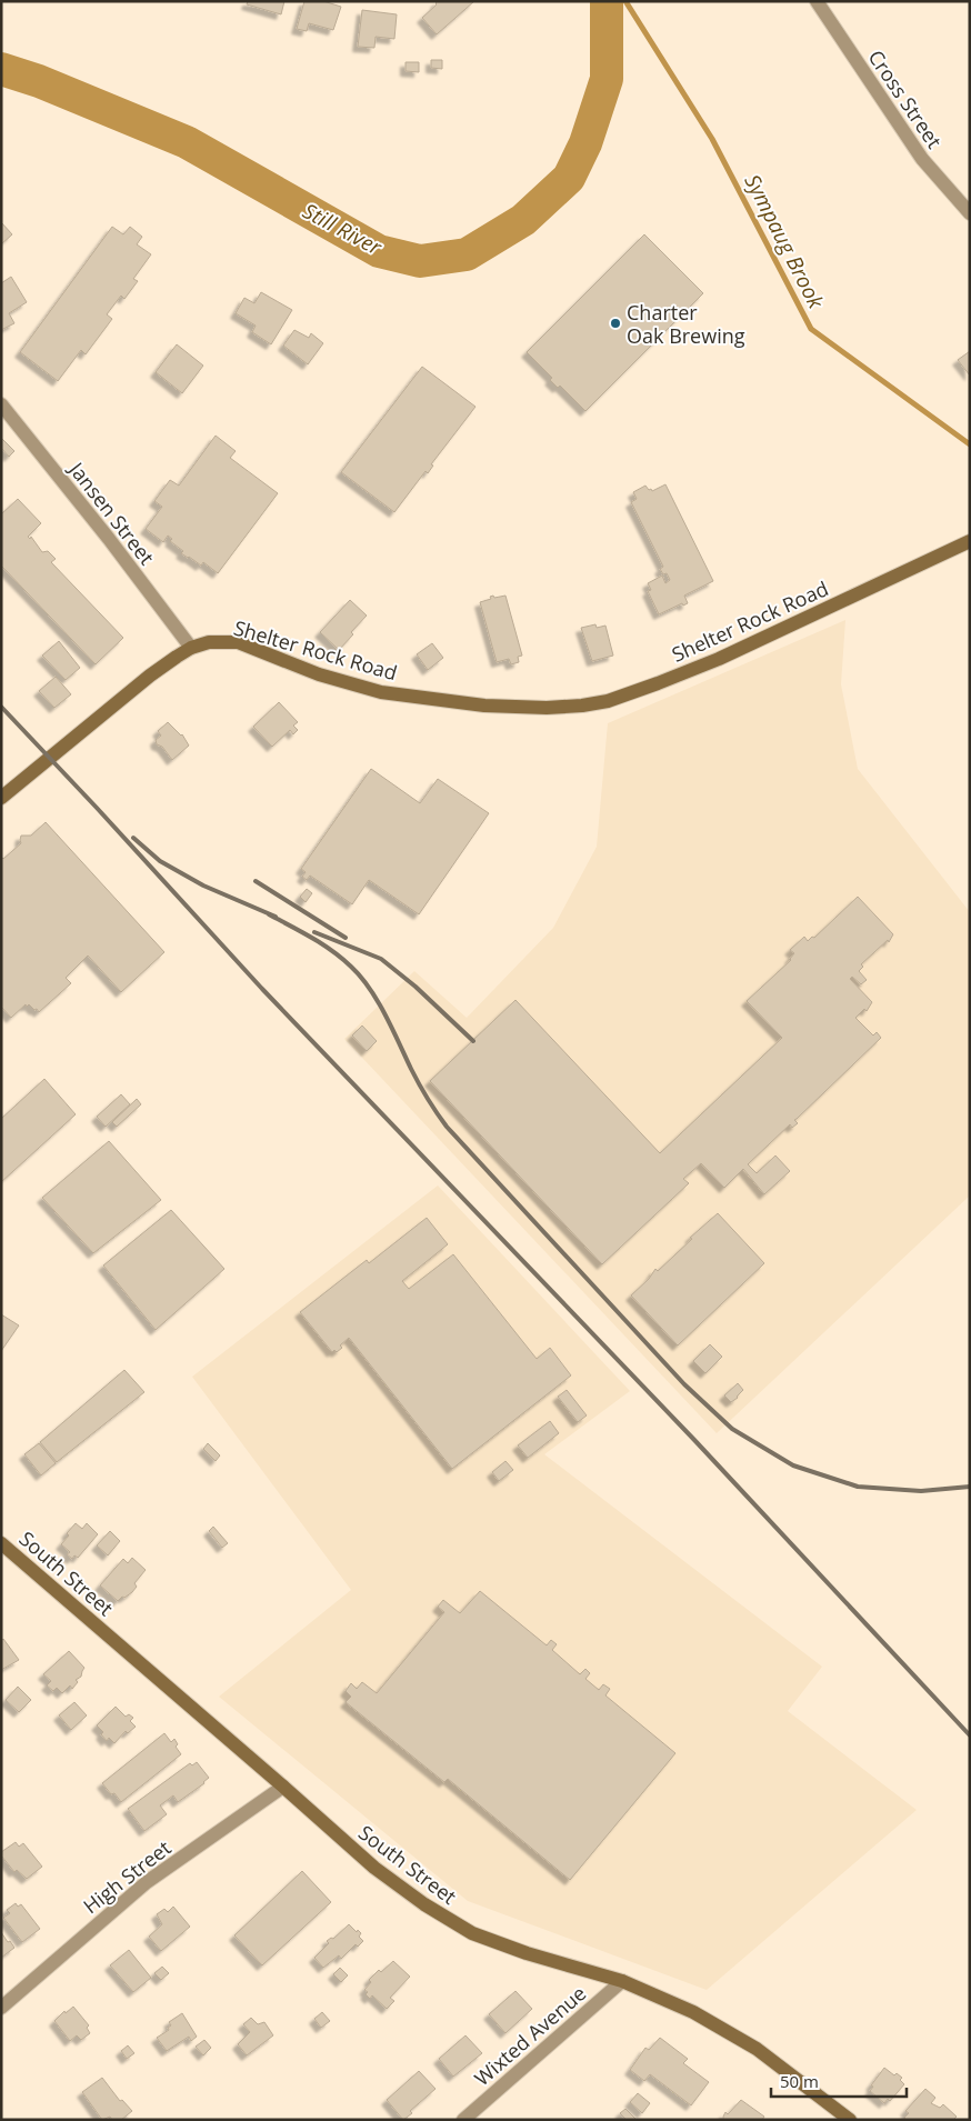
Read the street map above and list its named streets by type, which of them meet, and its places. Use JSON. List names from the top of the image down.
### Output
{
  "streets": {
    "street": [
      "Cross Street",
      "Jansen Street",
      "Shelter Rock Road",
      "South Street",
      "High Street",
      "Wixted Avenue"
    ]
  },
  "crossings": [
    ["Jansen Street", "Shelter Rock Road"],
    ["South Street", "High Street"],
    ["South Street", "Wixted Avenue"]
  ],
  "water": ["Still River", "Sympaug Brook"],
  "places": ["Charter Oak Brewing"],
  "scale_bar": "50 m"
}
